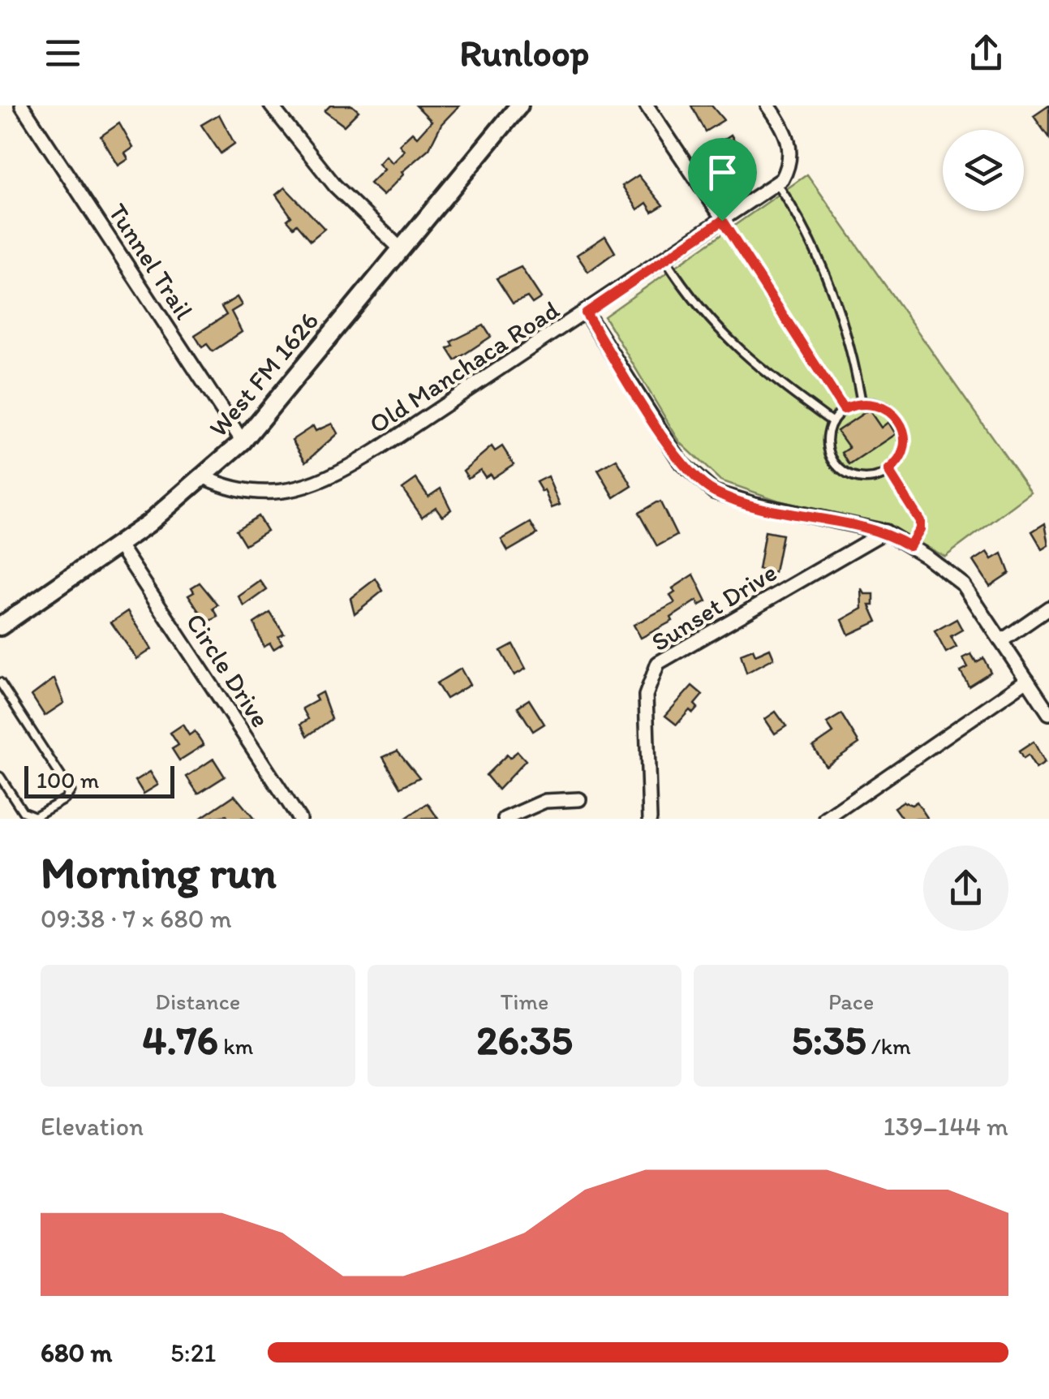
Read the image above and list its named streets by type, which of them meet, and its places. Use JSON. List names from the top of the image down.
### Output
{
  "streets": {
    "main road": ["West FM 1626"],
    "street": [
      "Tunnel Trail",
      "Old Manchaca Road",
      "Sunset Drive",
      "Circle Drive"
    ]
  },
  "crossings": [
    ["Tunnel Trail", "West FM 1626"],
    ["Old Manchaca Road", "West FM 1626"],
    ["West FM 1626", "Circle Drive"]
  ],
  "scale_bar": "100 m",
  "page": {
    "header": "Runloop",
    "scale": "100 m",
    "heading": ["Morning run", "09:38 · 7 × 680 m"],
    "stats": [
      ["Distance", "4.76 km"],
      ["Time", "26:35"],
      ["Pace", "5:35 /km"]
    ],
    "chart": ["Elevation", "139–144 m"],
    "list": [
      {
        "name": "680 m",
        "note": "5:21"
      }
    ]
  }
}
